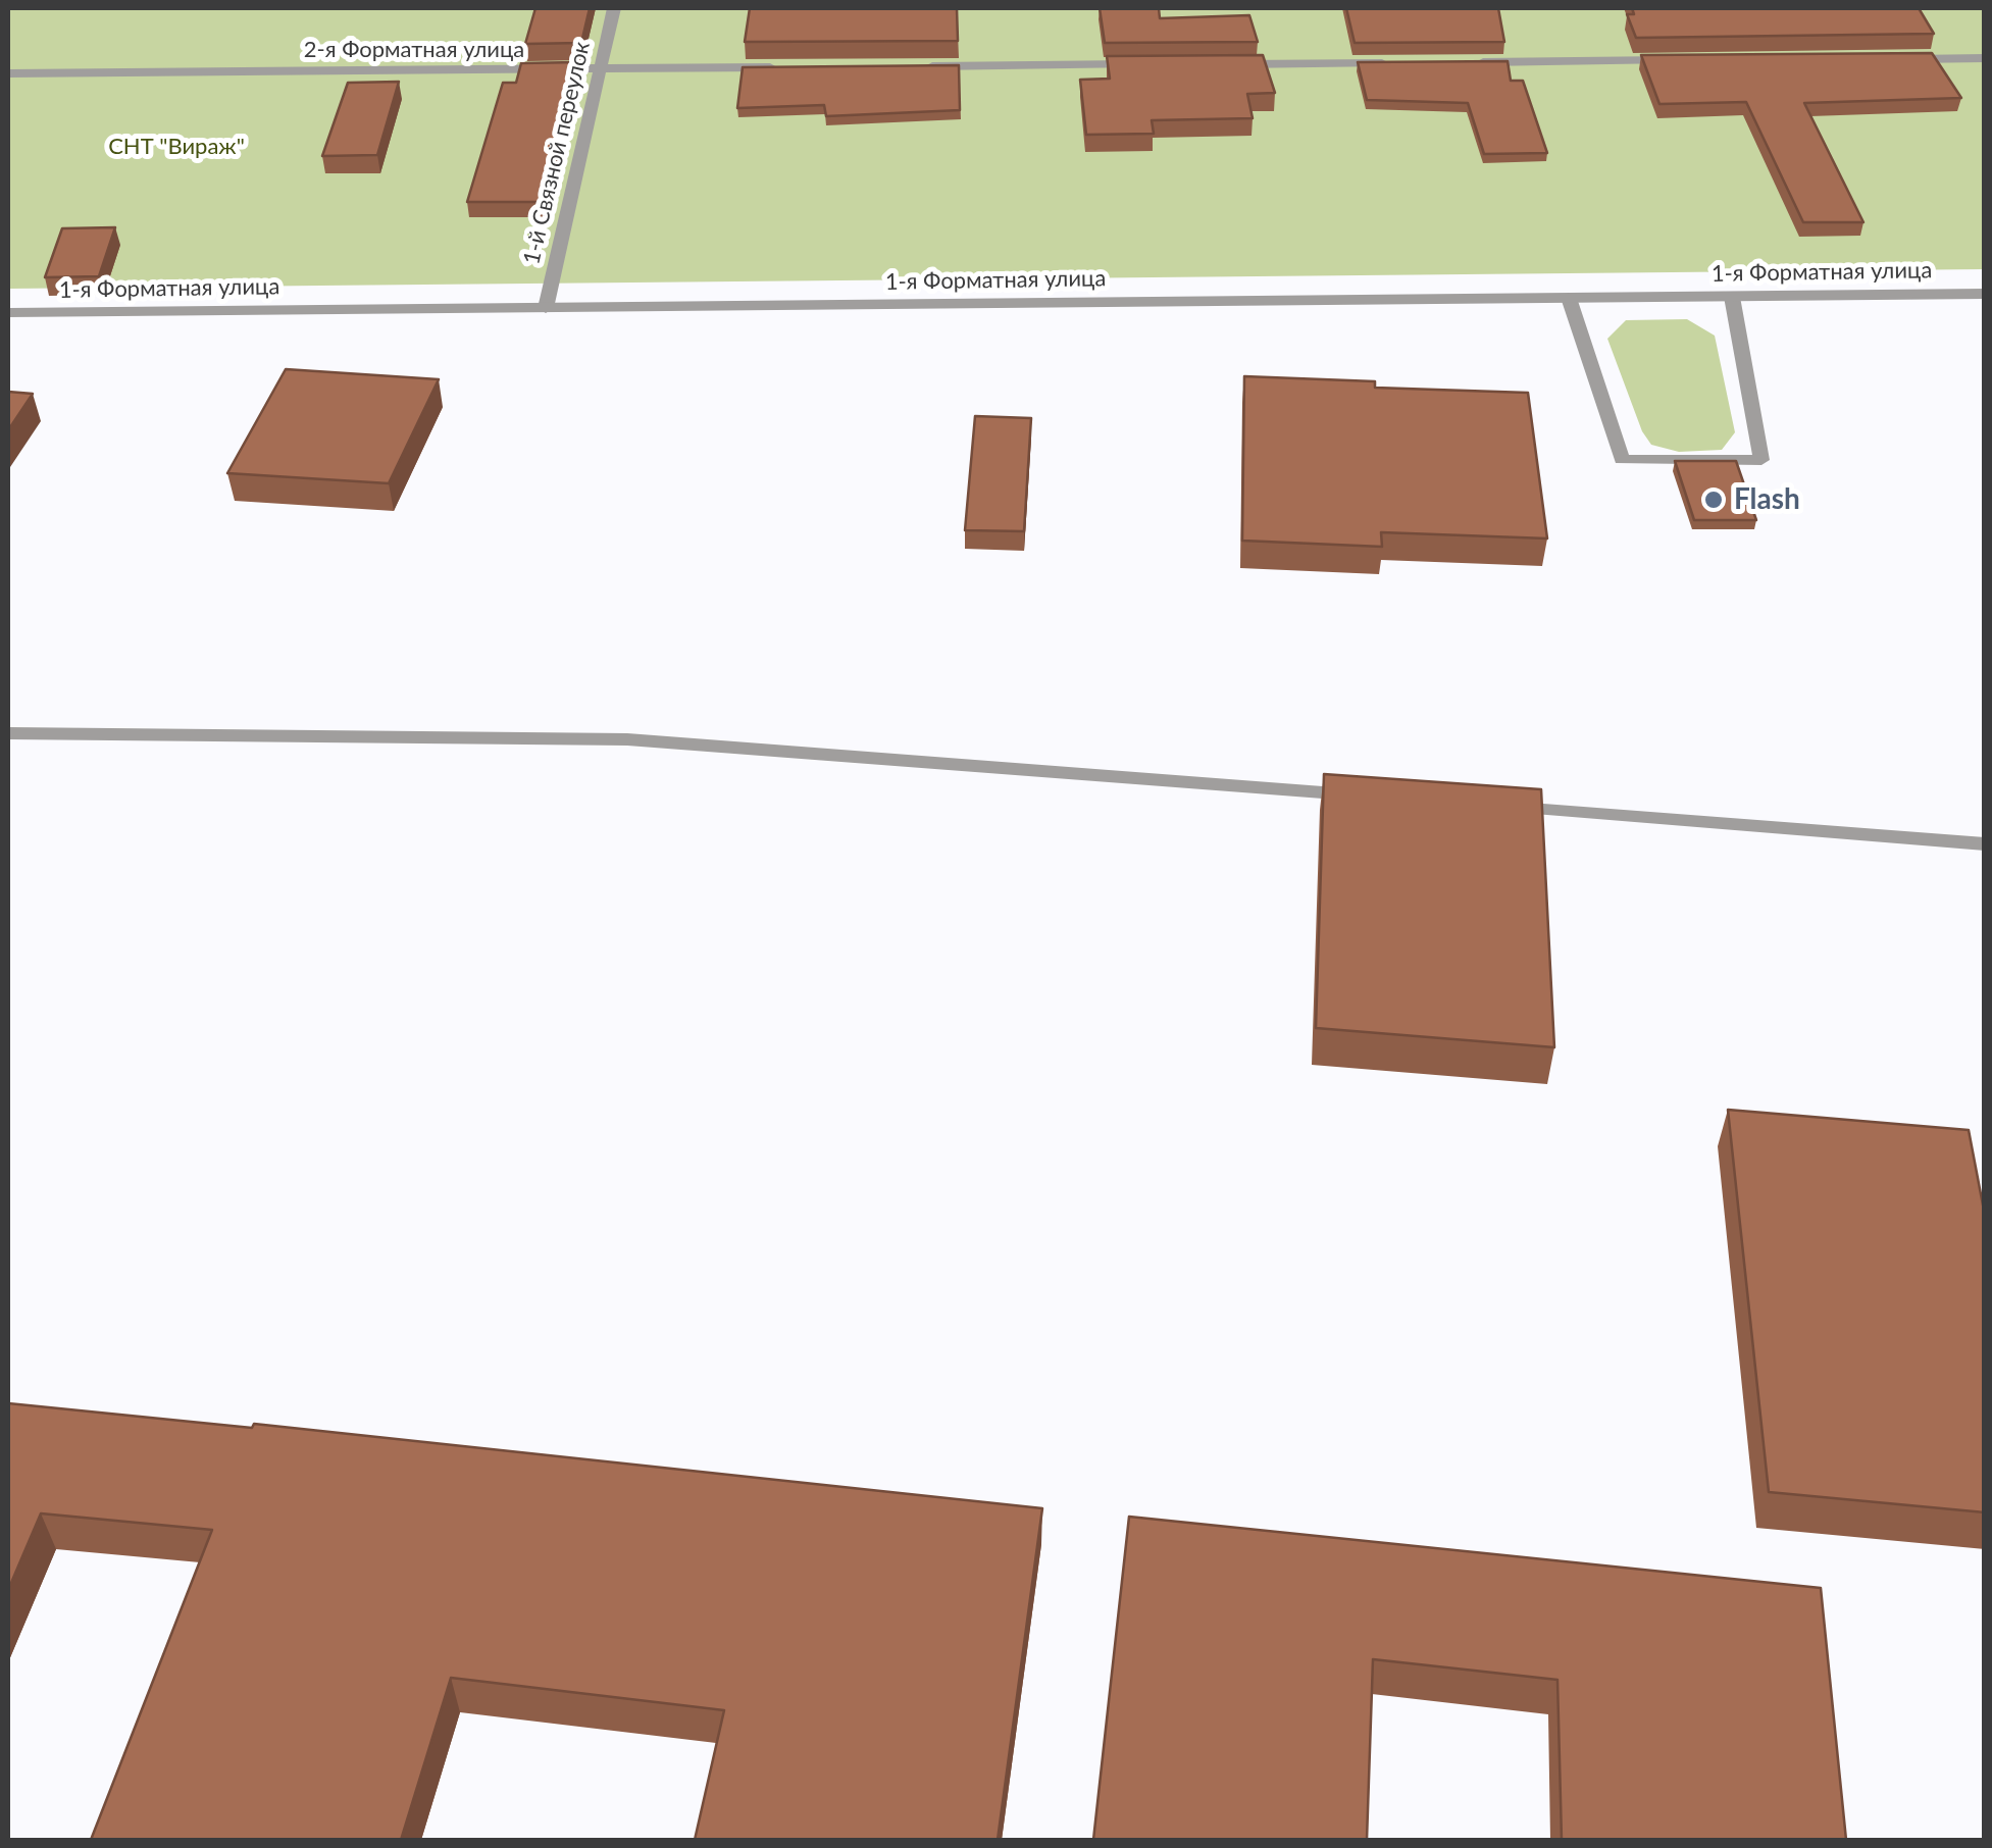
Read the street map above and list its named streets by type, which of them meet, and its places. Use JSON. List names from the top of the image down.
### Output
{
  "streets": {
    "street": ["2-я Форматная улица", "1-й Связной переулок", "1-я Форматная улица"]
  },
  "crossings": [
    ["2-я Форматная улица", "1-й Связной переулок"],
    ["1-й Связной переулок", "1-я Форматная улица"]
  ],
  "parks": ["СНТ \"Вираж\""],
  "places": ["Flash"]
}
